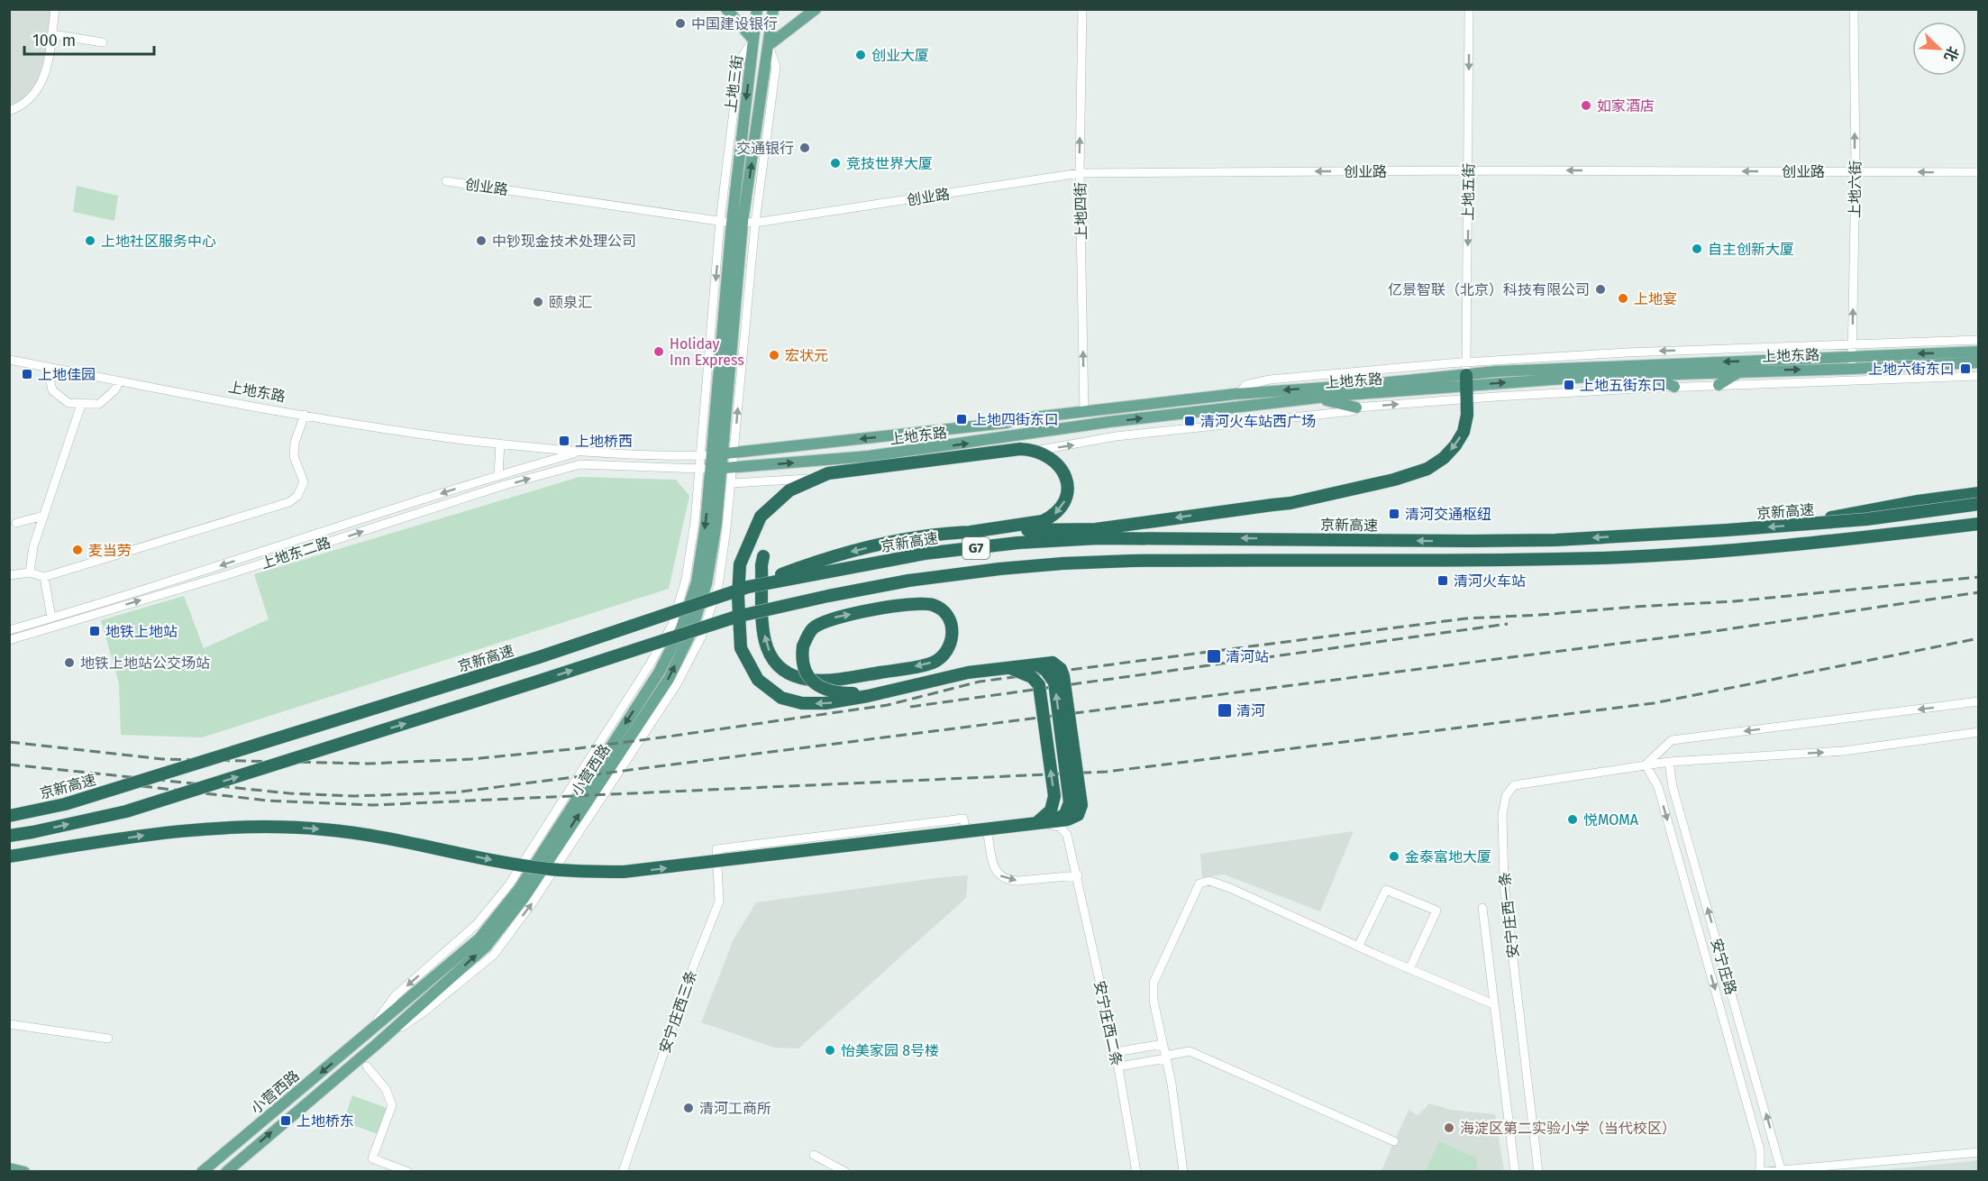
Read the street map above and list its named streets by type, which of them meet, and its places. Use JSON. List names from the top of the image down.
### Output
{
  "streets": {
    "highway": ["京新高速", "G7"],
    "main road": ["上地三街", "上地东路", "小营西路"],
    "street": [
      "创业路",
      "上地六街",
      "上地五街",
      "上地四街",
      "上地东二路",
      "安宁庄西一条",
      "安宁庄路",
      "安宁庄西三条",
      "安宁庄西二条"
    ]
  },
  "crossings": [
    ["上地三街", "创业路"],
    ["上地三街", "上地东路"],
    ["上地三街", "小营西路"],
    ["创业路", "上地六街"],
    ["创业路", "上地五街"],
    ["创业路", "上地四街"],
    ["上地六街", "上地东路"],
    ["上地五街", "上地东路"],
    ["上地四街", "上地东路"],
    ["上地东路", "上地东二路"],
    ["上地东路", "小营西路"],
    ["安宁庄西一条", "安宁庄路"],
    ["安宁庄西三条", "安宁庄西二条"]
  ],
  "one_way": [
    "创业路",
    "上地六街",
    "上地五街",
    "上地四街"
  ],
  "places": {
    "other": [
      "中国建设银行",
      "创业大厦",
      "如家酒店",
      "交通银行",
      "竞技世界大厦",
      "上地社区服务中心",
      "中钞现金技术处理公司",
      "自主创新大厦",
      "亿景智联（北京）科技有限公司",
      "上地宴",
      "颐泉汇",
      "Holiday Inn Express",
      "宏状元",
      "麦当劳",
      "地铁上地站公交场站",
      "悦MOMA",
      "金泰富地大厦",
      "怡美家园 8号楼",
      "清河工商所",
      "海淀区第二实验小学（当代校区）"
    ],
    "transit": [
      "上地六街东口",
      "上地佳园",
      "上地五街东口",
      "上地四街东口",
      "清河火车站西广场",
      "上地桥西",
      "清河交通枢纽",
      "清河火车站",
      "地铁上地站",
      "清河站",
      "清河",
      "上地桥东"
    ]
  },
  "scale_bar": "100 m",
  "north": "bottom right"
}
